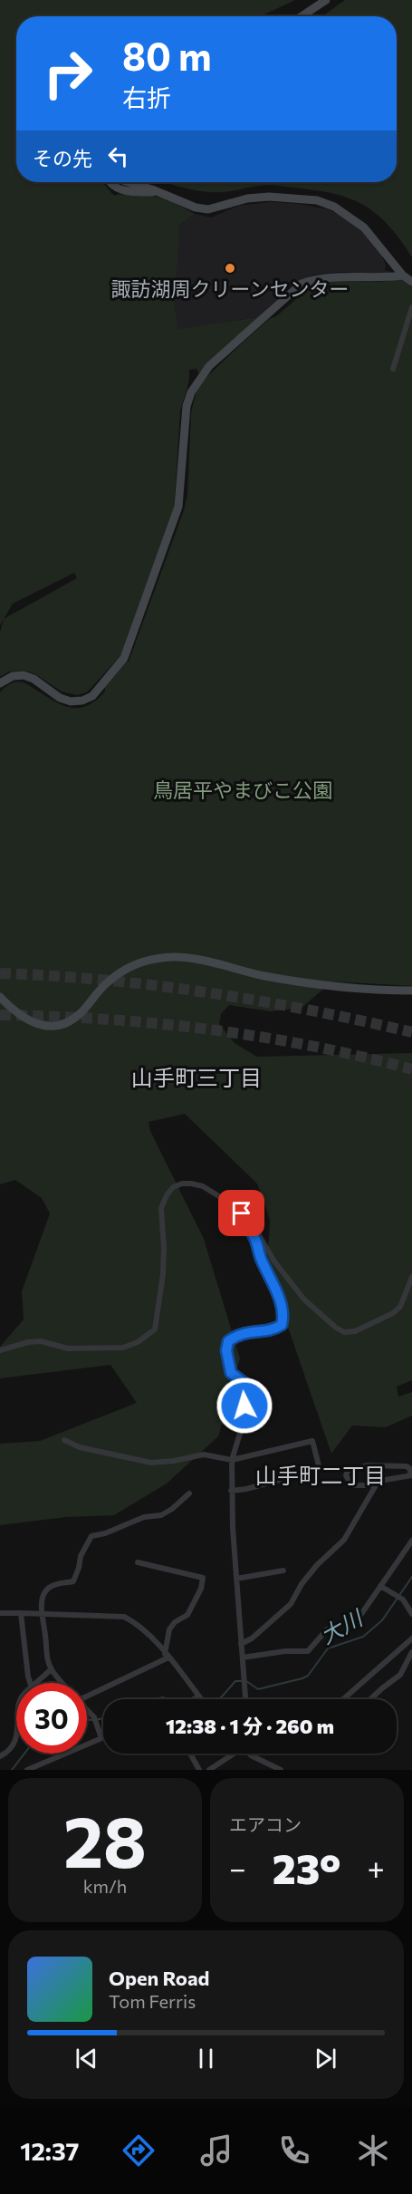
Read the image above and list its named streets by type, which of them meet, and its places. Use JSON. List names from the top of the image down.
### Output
{
  "districts": ["山手町三丁目", "山手町二丁目"],
  "water": ["大川"],
  "parks": ["鳥居平やまびこ公園"],
  "places": ["諏訪湖周クリーンセンター"],
  "page": {
    "turn": ["80 m", "右折"],
    "then": "その先",
    "limit": "30",
    "trip": "12:38 · 1 分 · 260 m",
    "tile": [
      ["28", "km/h"],
      "エアコン"
    ],
    "heat": ["−", "23°", "+"],
    "song": ["Open Road", "Tom Ferris"],
    "tabs": "12:37"
  }
}
